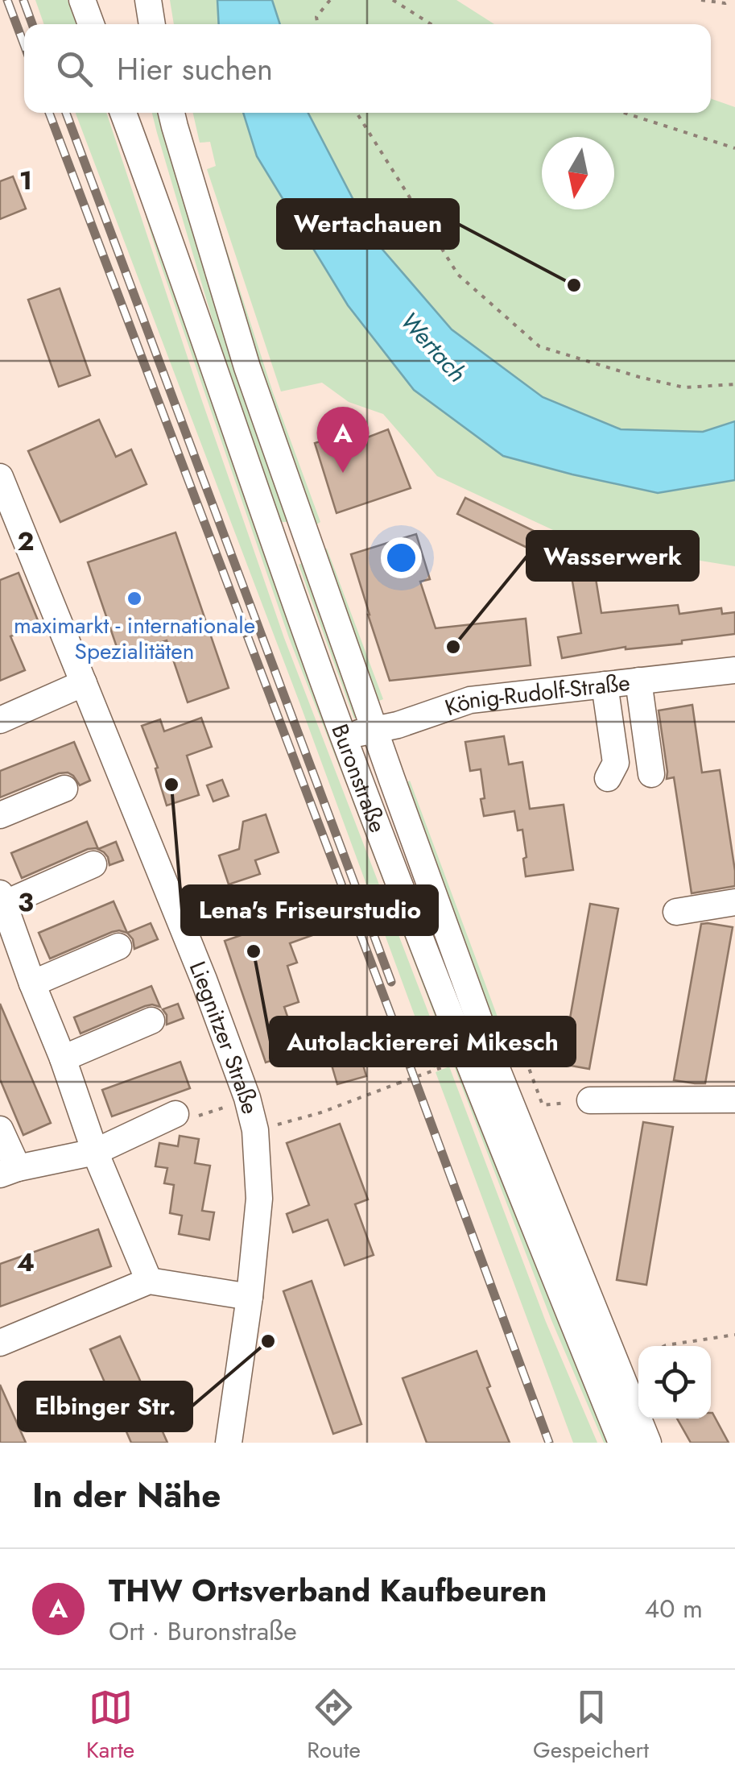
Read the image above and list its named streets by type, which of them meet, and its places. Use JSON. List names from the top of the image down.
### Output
{
  "streets": {
    "street": ["König-Rudolf-Straße", "Buronstraße", "Liegnitzer Straße"]
  },
  "crossings": [
    ["König-Rudolf-Straße", "Buronstraße"]
  ],
  "water": ["Wertach"],
  "places": [
    "Wertachauen",
    "maximarkt - internationale Spezialitäten",
    "Wasserwerk",
    "Lena's Friseurstudio",
    "Autolackiererei Mikesch",
    "Elbinger Str."
  ],
  "north": "bottom",
  "page": {
    "search": "Hier suchen",
    "pins": "A",
    "heading": "In der Nähe",
    "list": [
      {
        "mark": "A",
        "name": "THW Ortsverband Kaufbeuren",
        "note": "Ort · Buronstraße",
        "value": "40 m"
      }
    ],
    "nav": ["Karte", "Route", "Gespeichert"]
  },
  "grid": {
    "rows": [
      "1",
      "2",
      "3",
      "4"
    ]
  }
}
